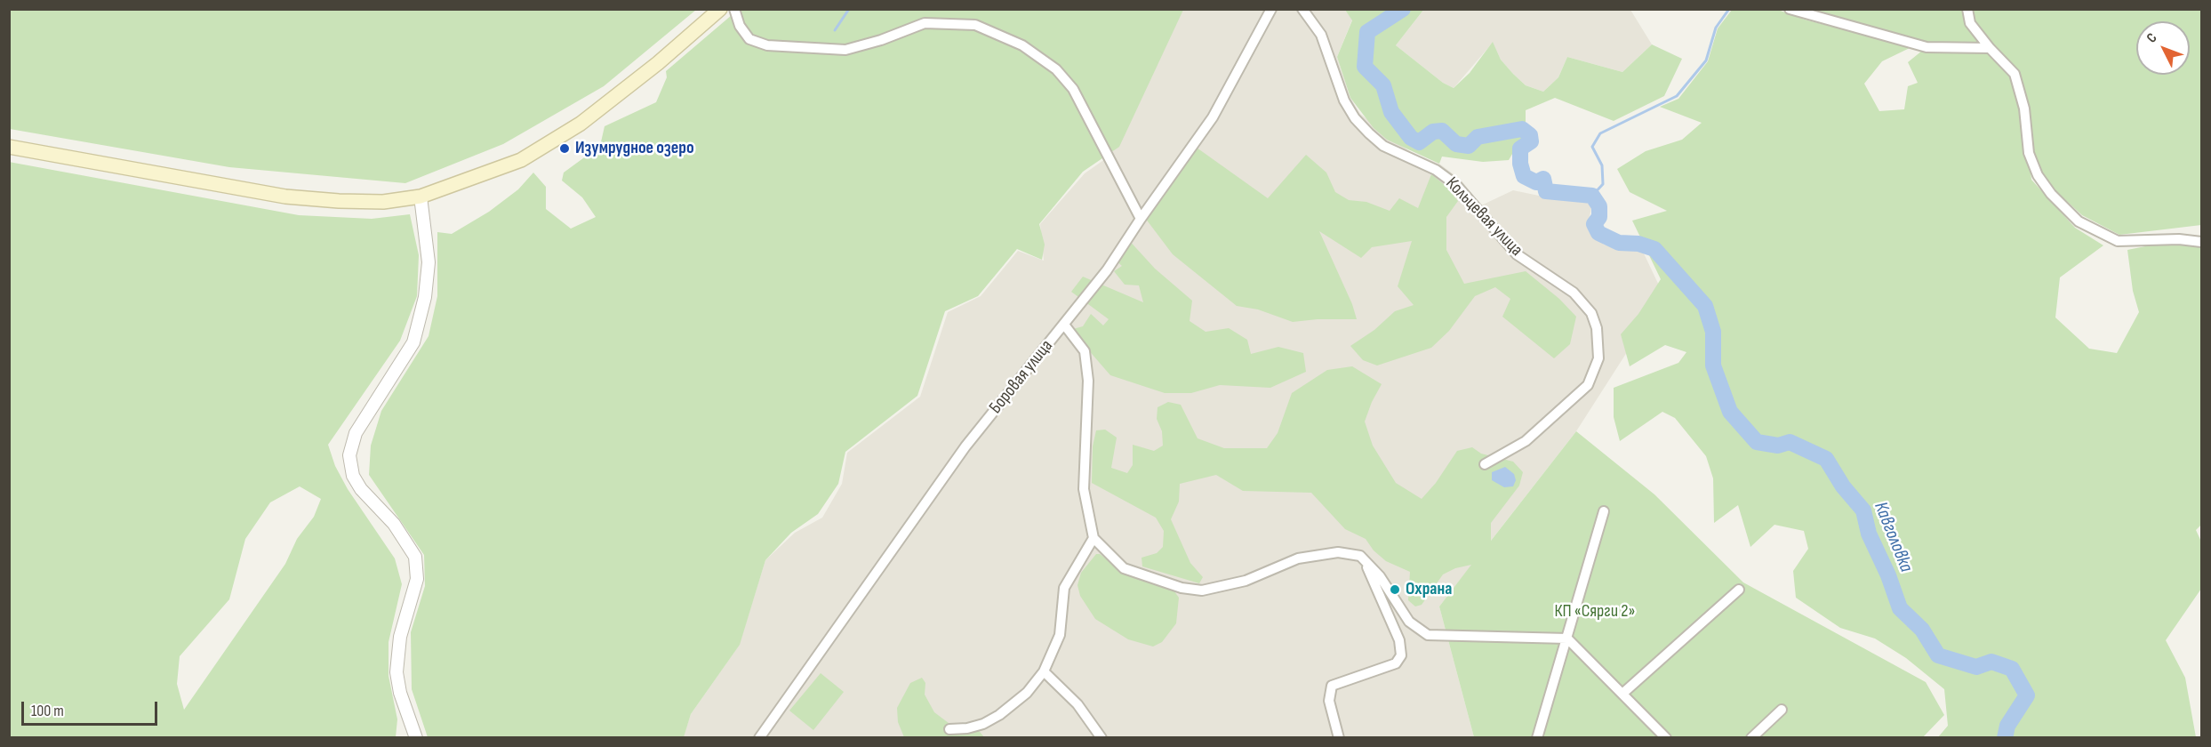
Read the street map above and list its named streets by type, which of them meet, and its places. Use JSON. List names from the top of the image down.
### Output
{
  "streets": {
    "street": ["Кольцевая улица", "Боровая улица"]
  },
  "water": ["Кавголовка"],
  "parks": ["КП «Сярги 2»"],
  "places": ["Изумрудное озеро", "Охрана"],
  "scale_bar": "100 m",
  "north": "top left"
}
